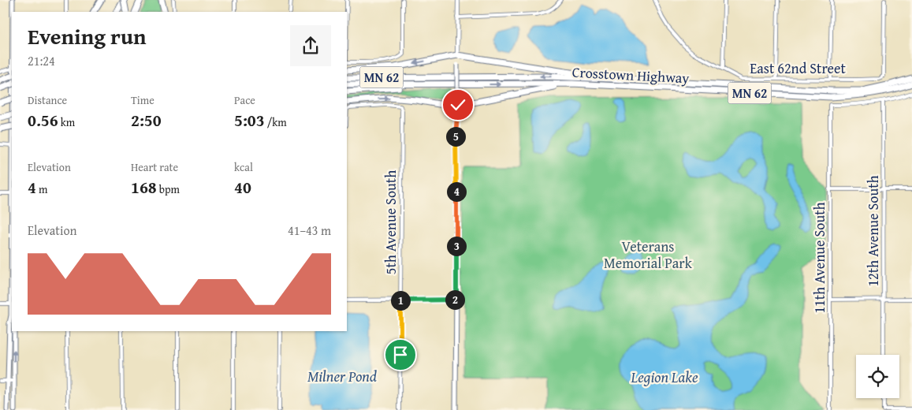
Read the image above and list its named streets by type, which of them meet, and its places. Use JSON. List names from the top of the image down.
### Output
{
  "streets": {
    "highway": ["Crosstown Highway", "MN 62"],
    "street": [
      "East 62nd Street",
      "5th Avenue South",
      "12th Avenue South",
      "11th Avenue South"
    ]
  },
  "crossings": [
    ["12th Avenue South", "11th Avenue South"]
  ],
  "water": ["Milner Pond", "Legion Lake"],
  "parks": ["Veterans Memorial Park"],
  "page": {
    "heading": ["Evening run", "21:24"],
    "stats": [
      ["Distance", "0.56 km"],
      ["Time", "2:50"],
      ["Pace", "5:03 /km"],
      ["Elevation", "4 m"],
      ["Heart rate", "168 bpm"],
      ["kcal", "40"]
    ],
    "pins": [
      "5",
      "4",
      "3",
      "2",
      "1"
    ],
    "chart": ["Elevation", "41–43 m"]
  }
}
